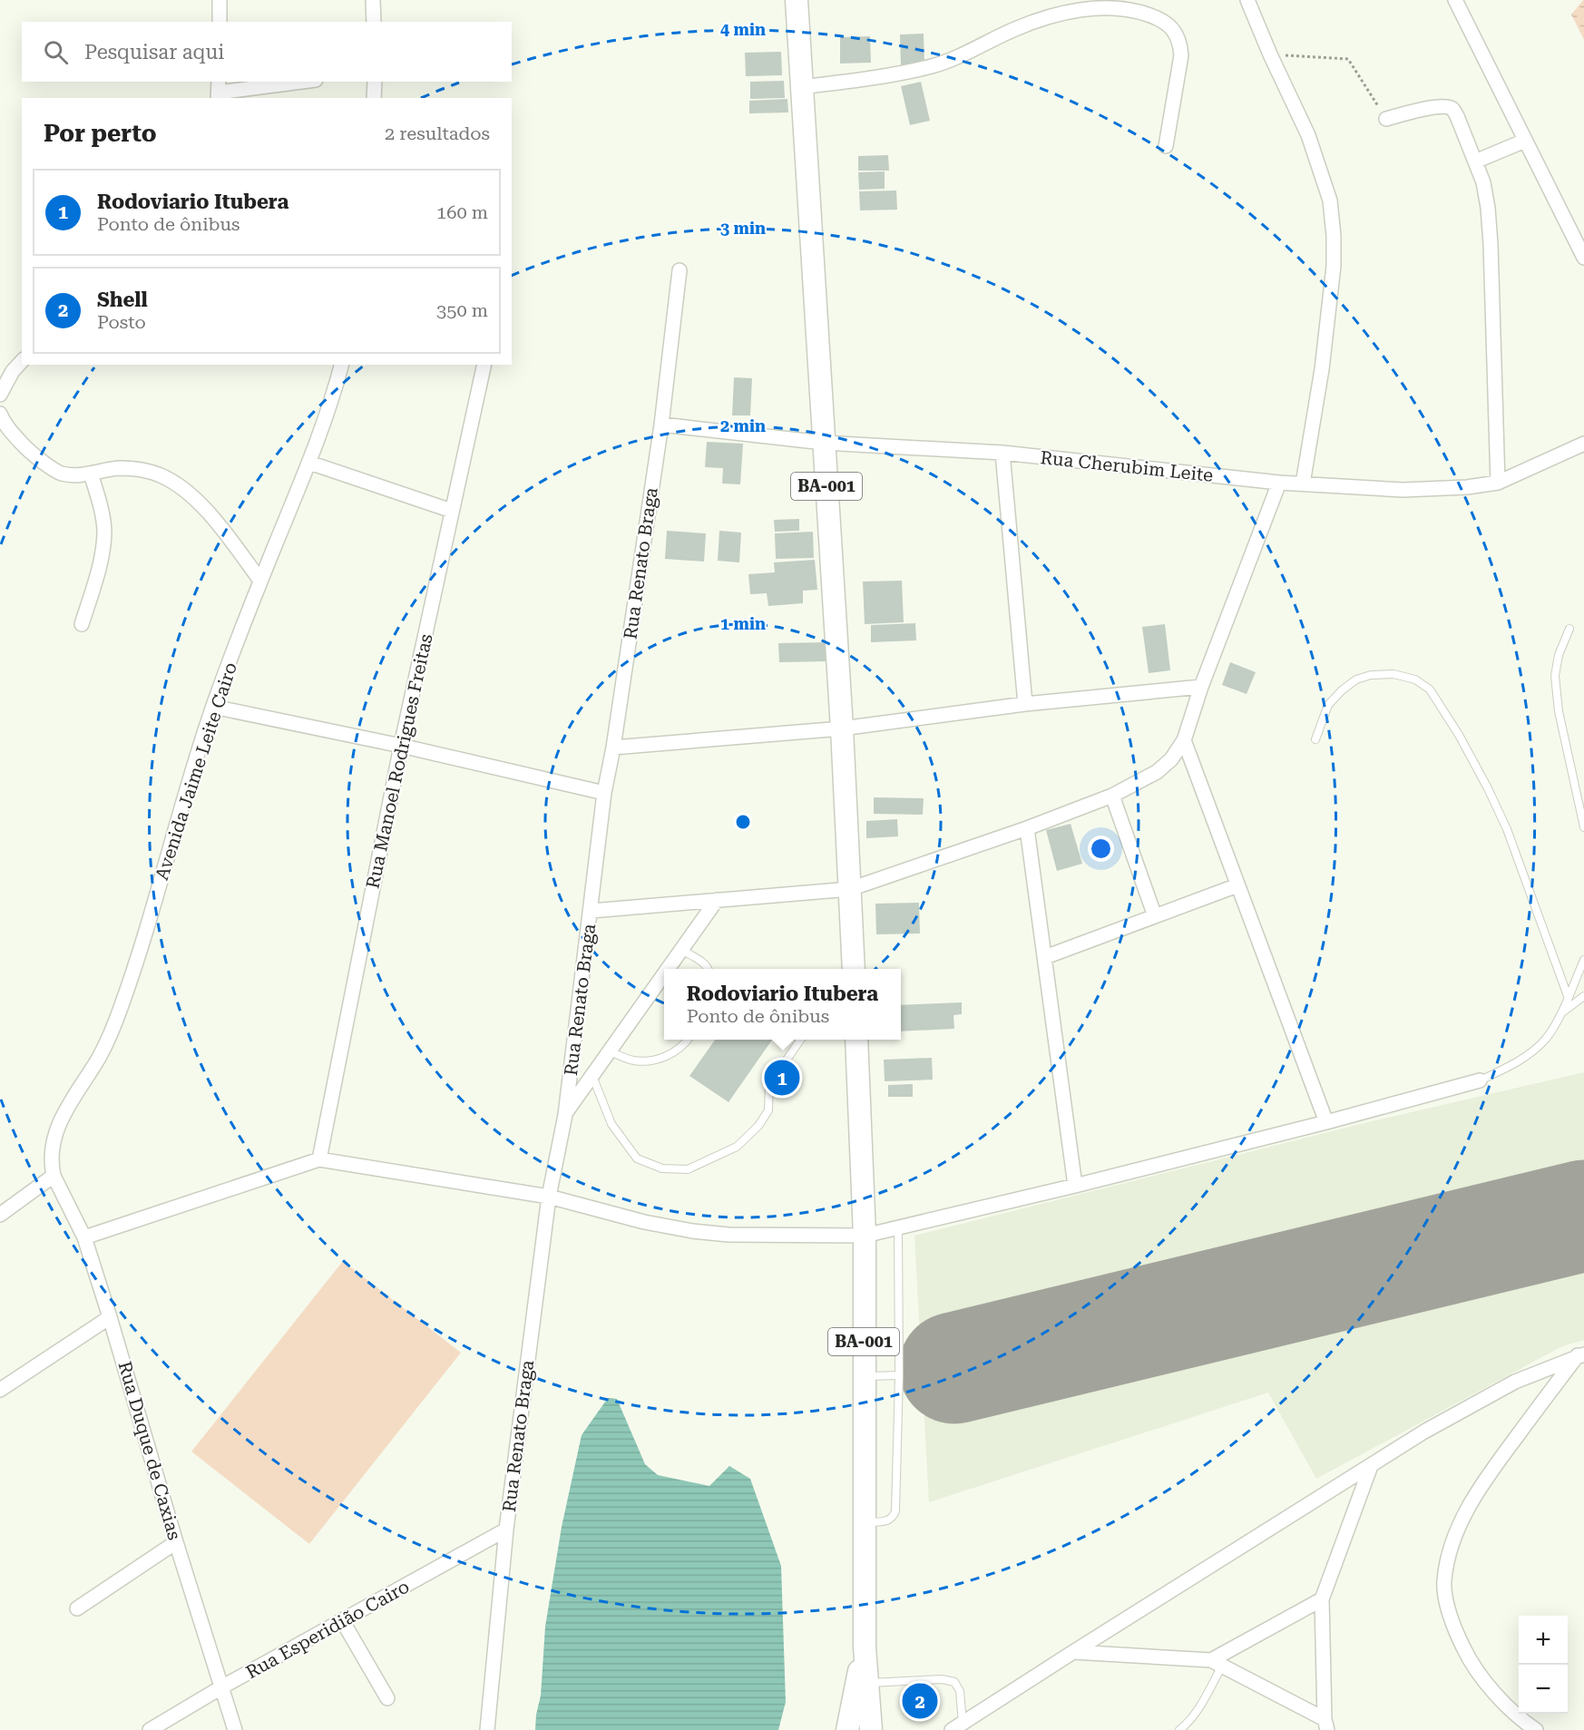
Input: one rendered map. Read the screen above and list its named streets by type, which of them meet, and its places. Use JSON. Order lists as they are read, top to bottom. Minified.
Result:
{"streets":{"main road":["BA-001"],"street":["Rua Cherubim Leite","Rua Renato Braga","Rua Manoel Rodrigues Freitas","Avenida Jaime Leite Cairo","Rua Duque de Caxias","Rua Esperidião Cairo"]},"crossings":[["Rua Cherubim Leite","BA-001"],["Rua Cherubim Leite","Rua Renato Braga"],["Rua Renato Braga","Rua Esperidião Cairo"],["Avenida Jaime Leite Cairo","Rua Duque de Caxias"],["Rua Duque de Caxias","Rua Esperidião Cairo"]],"page":{"search":"Pesquisar aqui","heading":["Por perto","2 resultados"],"list":[{"mark":"1","name":"Rodoviario Itubera","note":"Ponto de ônibus","value":"160 m"},{"mark":"2","name":"Shell","note":"Posto","value":"350 m"}],"popup":["Rodoviario Itubera","Ponto de ônibus"],"pins":["1","2"],"map_buttons":["+","−"]},"rings":["4 min","3 min","2 min","1 min"]}
